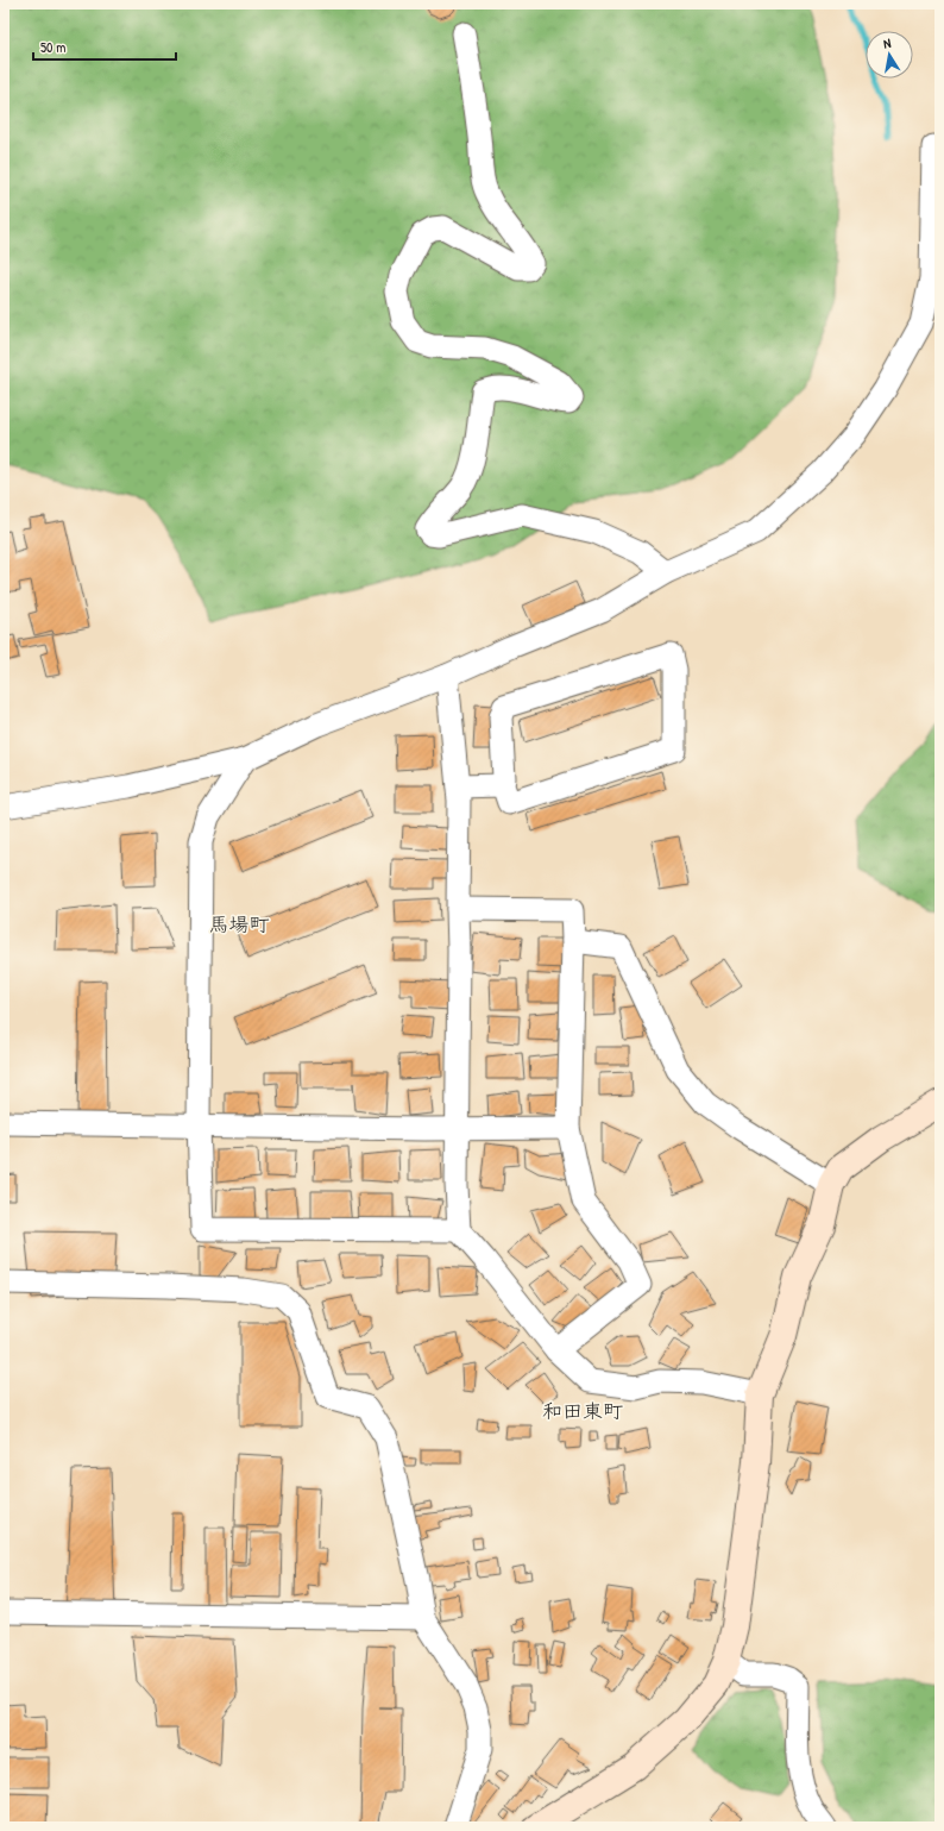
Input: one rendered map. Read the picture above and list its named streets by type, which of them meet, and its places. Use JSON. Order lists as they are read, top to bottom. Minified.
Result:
{"districts":["馬場町","和田東町"],"scale_bar":"50 m","north":"top"}
